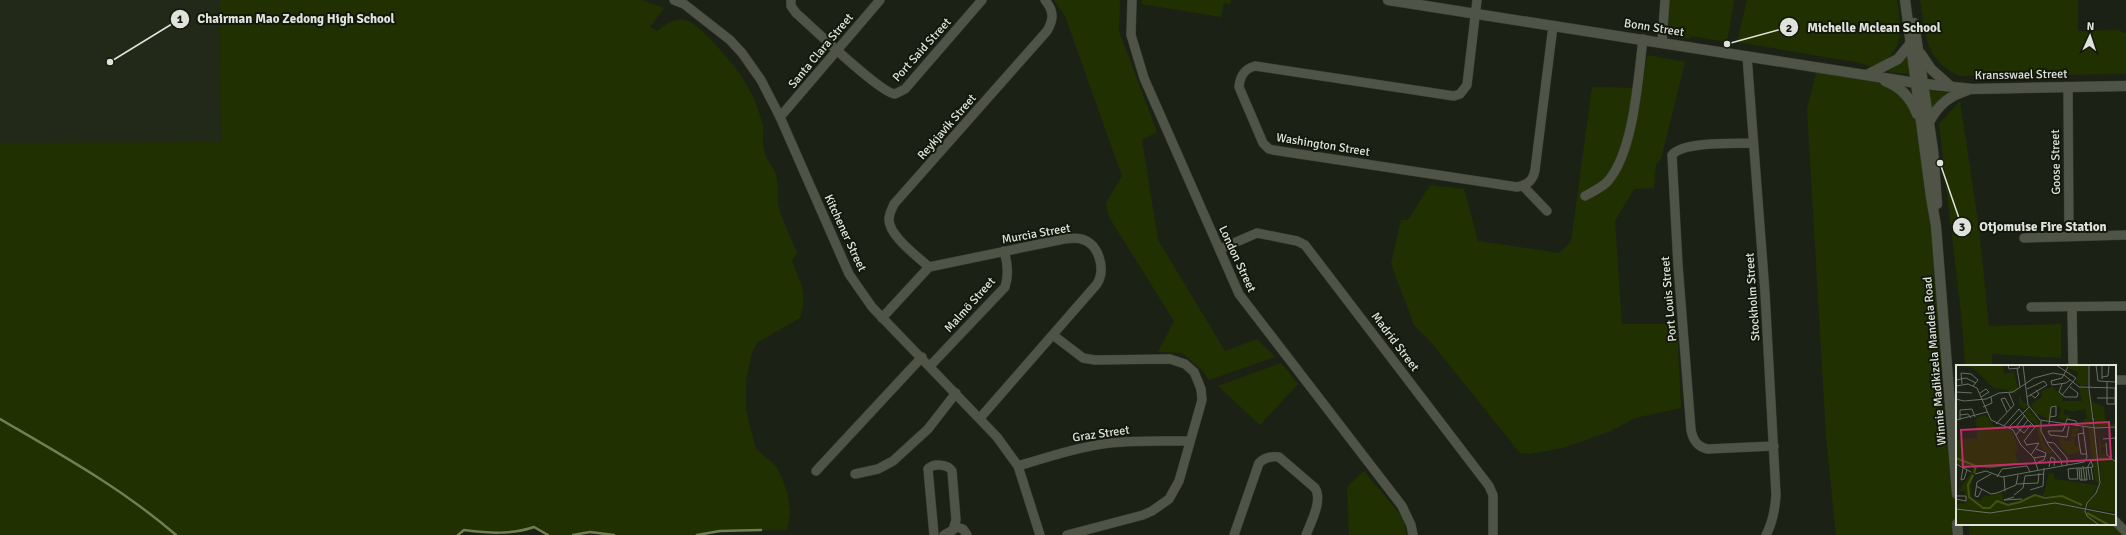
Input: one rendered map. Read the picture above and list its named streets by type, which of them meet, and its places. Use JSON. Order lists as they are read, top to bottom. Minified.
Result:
{"streets":{"main road":["Bonn Street","Kransswael Street","Winnie Madikizela Mandela Road"],"street":["Port Said Street","Santa Clara Street","Reykjavik Street","Washington Street","Goose Street","Kitchener Street","Murcia Street","London Street","Stockholm Street","Port Louis Street","Malmö Street","Madrid Street","Graz Street"]},"crossings":[["Bonn Street","Kransswael Street"],["Bonn Street","Washington Street"],["Bonn Street","Stockholm Street"],["Bonn Street","Winnie Madikizela Mandela Road"],["Port Said Street","Santa Clara Street"],["Santa Clara Street","Kitchener Street"],["Kransswael Street","Goose Street"],["Kransswael Street","Winnie Madikizela Mandela Road"],["Reykjavik Street","Murcia Street"],["Kitchener Street","Murcia Street"],["Kitchener Street","Malmö Street"],["Kitchener Street","Graz Street"],["Murcia Street","Malmö Street"],["London Street","Madrid Street"],["Stockholm Street","Port Louis Street"]],"places":["Michelle Mclean School","Chairman Mao Zedong High School","Otjomuise Fire Station"],"north":"top"}
